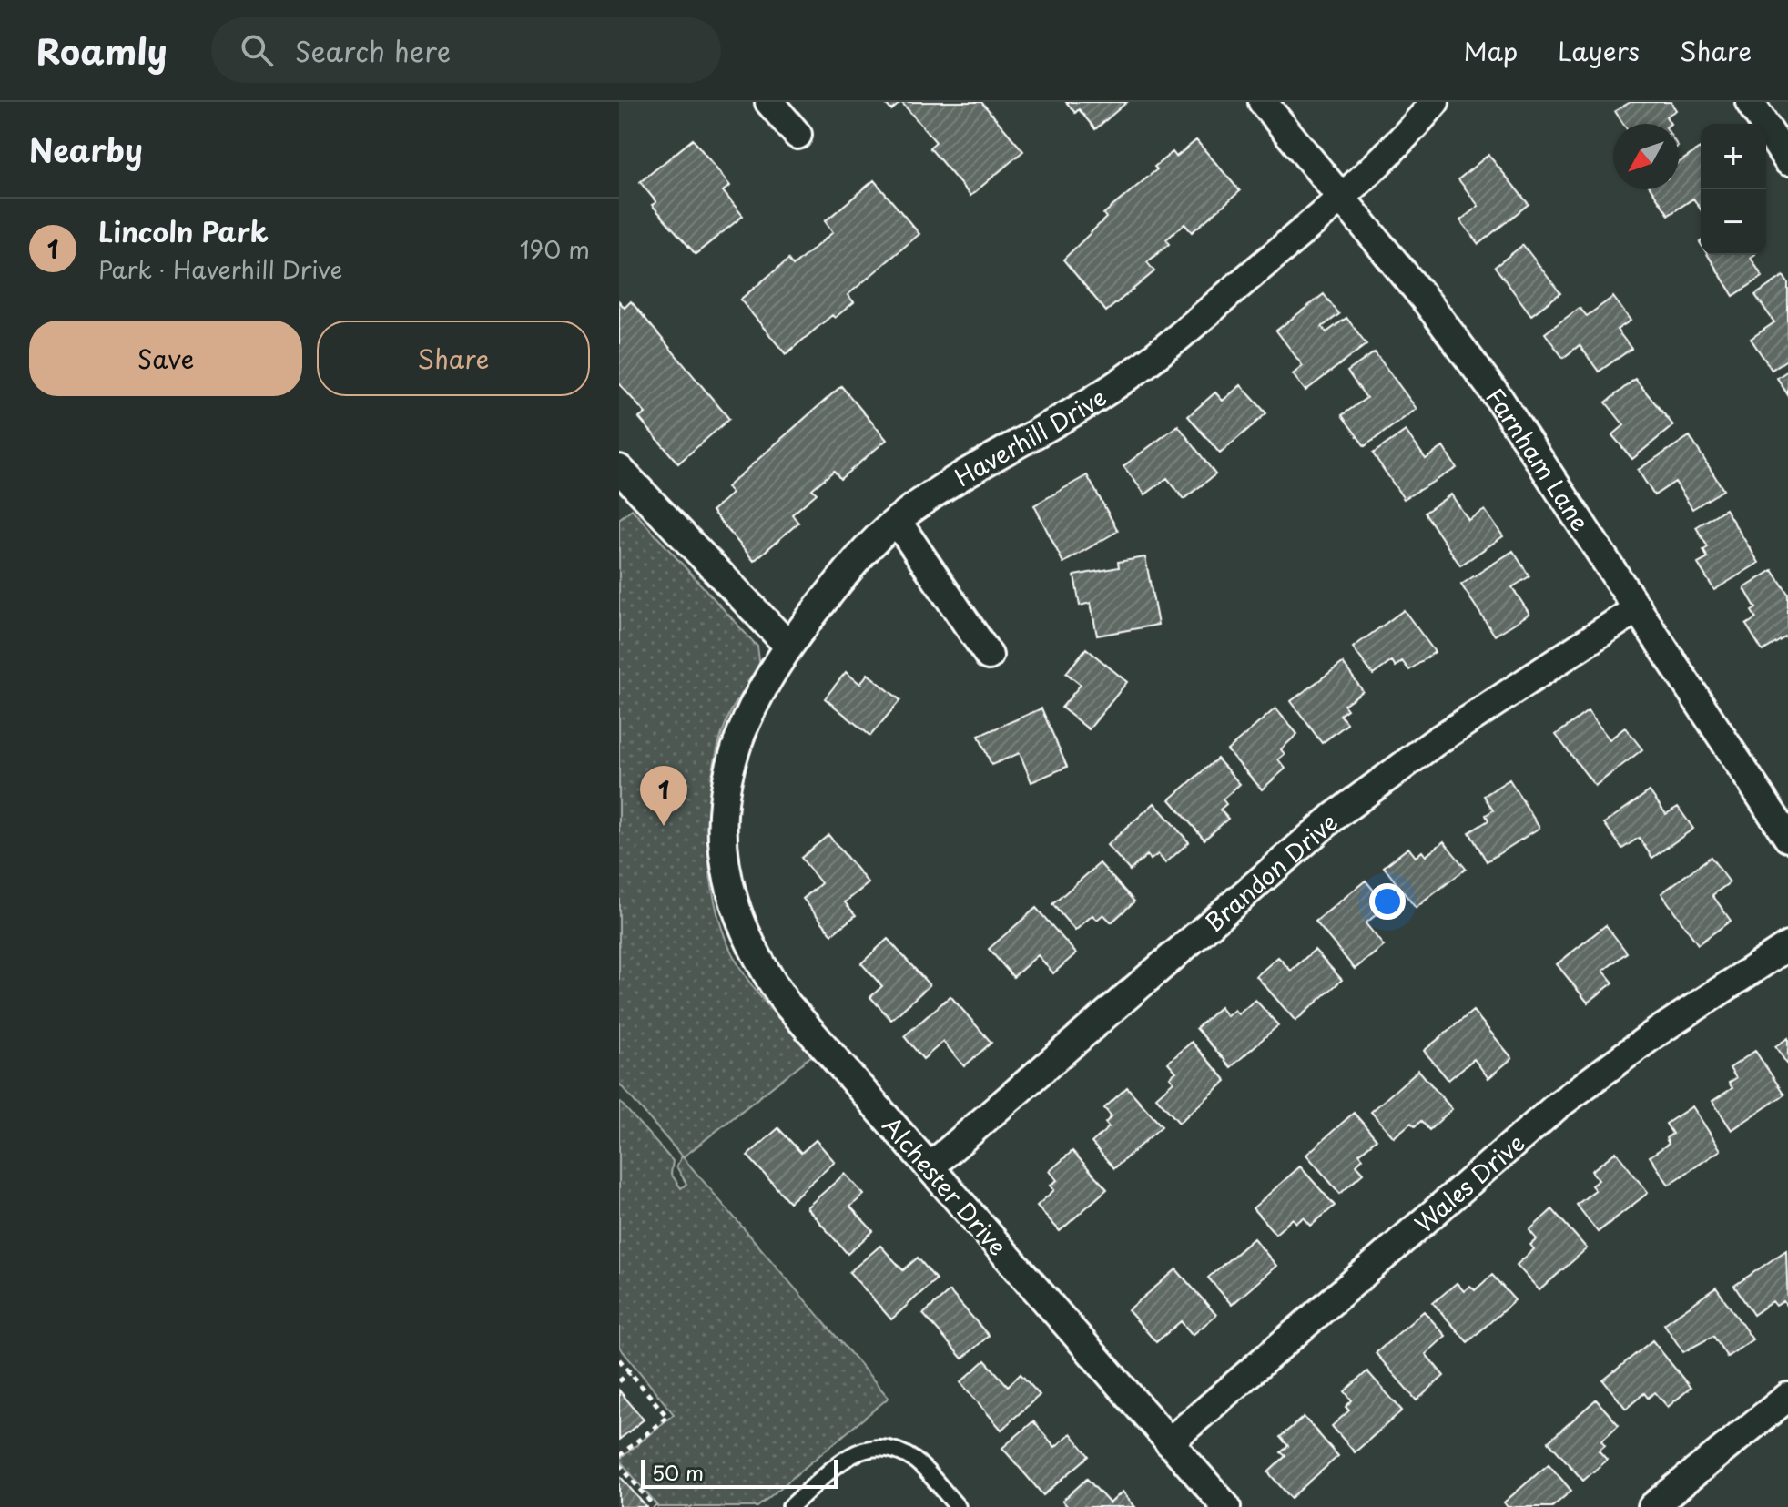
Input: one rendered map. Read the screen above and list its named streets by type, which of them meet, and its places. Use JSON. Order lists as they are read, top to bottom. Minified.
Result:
{"streets":{"street":["Haverhill Drive","Farnham Lane","Brandon Drive","Wales Drive","Alchester Drive"]},"crossings":[["Haverhill Drive","Farnham Lane"],["Haverhill Drive","Alchester Drive"],["Farnham Lane","Brandon Drive"],["Brandon Drive","Alchester Drive"],["Wales Drive","Alchester Drive"]],"scale_bar":"50 m","north":"bottom left","page":{"header":"Roamly","search":"Search here","nav":["Map","Layers","Share"],"heading":"Nearby","map_buttons":["+","−"],"list":[{"mark":"1","name":"Lincoln Park","note":"Park · Haverhill Drive","value":"190 m"}],"buttons":["Save","Share"],"pins":"1","scale":"50 m"}}
